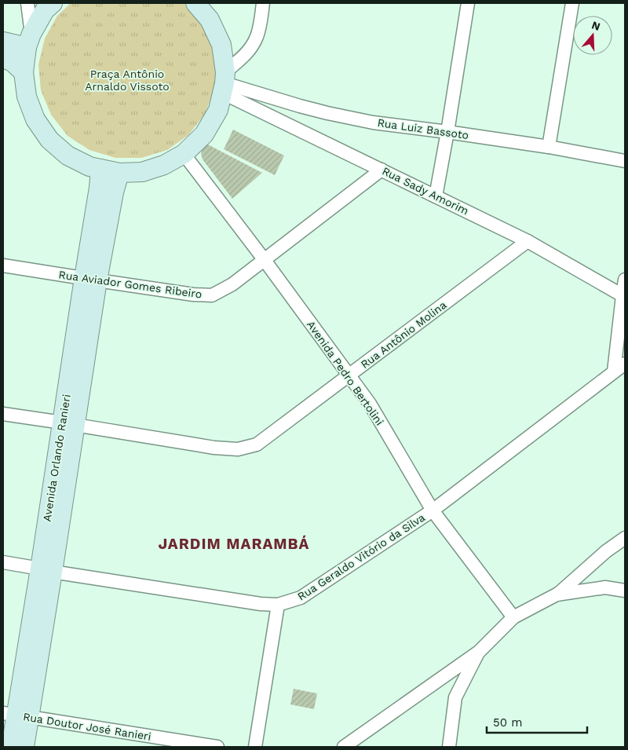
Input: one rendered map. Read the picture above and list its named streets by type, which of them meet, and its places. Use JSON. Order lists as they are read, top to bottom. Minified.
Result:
{"streets":{"main road":["Avenida Orlando Ranieri"],"street":["Rua Luiz Bassoto","Rua Sady Amorim","Rua Aviador Gomes Ribeiro","Rua Antônio Molina","Avenida Pedro Bertolini","Rua Geraldo Vitório da Silva","Rua Doutor José Ranieri"]},"crossings":[["Rua Luiz Bassoto","Rua Sady Amorim"],["Rua Sady Amorim","Rua Aviador Gomes Ribeiro"],["Rua Sady Amorim","Rua Antônio Molina"],["Rua Aviador Gomes Ribeiro","Avenida Pedro Bertolini"],["Rua Aviador Gomes Ribeiro","Avenida Orlando Ranieri"],["Rua Antônio Molina","Avenida Pedro Bertolini"],["Rua Antônio Molina","Avenida Orlando Ranieri"],["Avenida Pedro Bertolini","Rua Geraldo Vitório da Silva"],["Avenida Orlando Ranieri","Rua Geraldo Vitório da Silva"],["Avenida Orlando Ranieri","Rua Doutor José Ranieri"]],"districts":["JARDIM MARAMBÁ"],"parks":["Praça Antônio Arnaldo Vissoto"],"scale_bar":"50 m","north":"top"}
